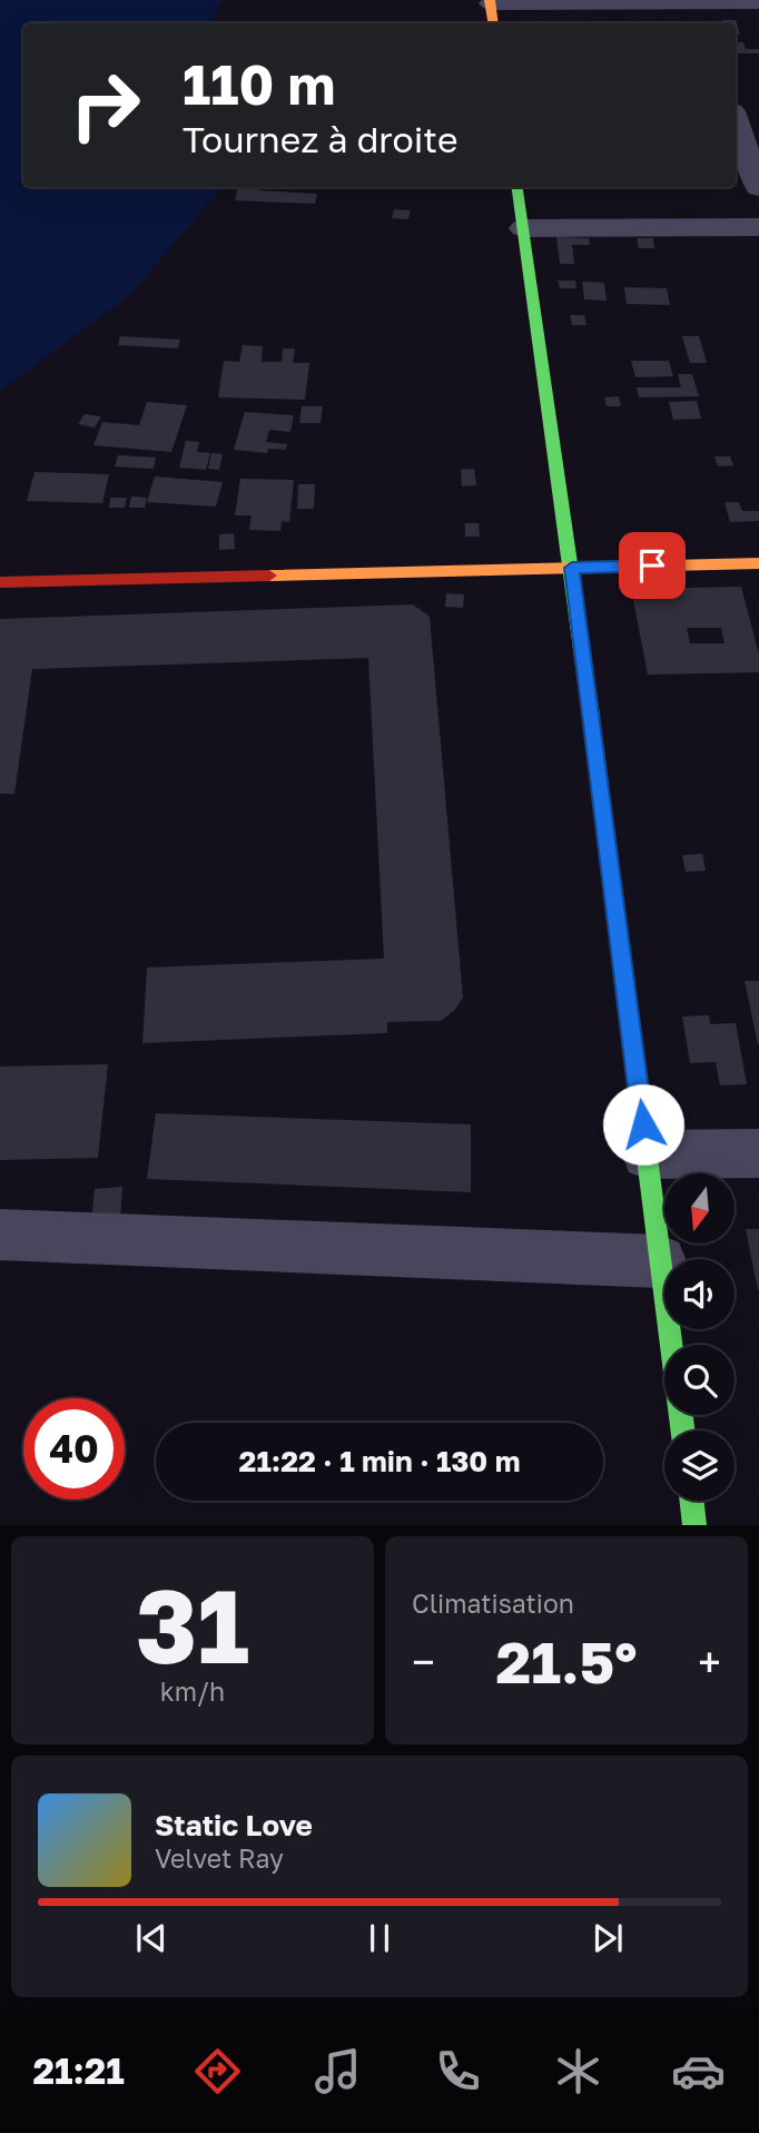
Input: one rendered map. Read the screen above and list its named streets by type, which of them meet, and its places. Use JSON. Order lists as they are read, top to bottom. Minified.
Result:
{"north":"bottom","page":{"turn":["110 m","Tournez à droite"],"limit":"40","trip":"21:22 · 1 min · 130 m","tile":[["31","km/h"],"Climatisation"],"heat":["−","21.5°","+"],"song":["Static Love","Velvet Ray"],"tabs":"21:21"}}
